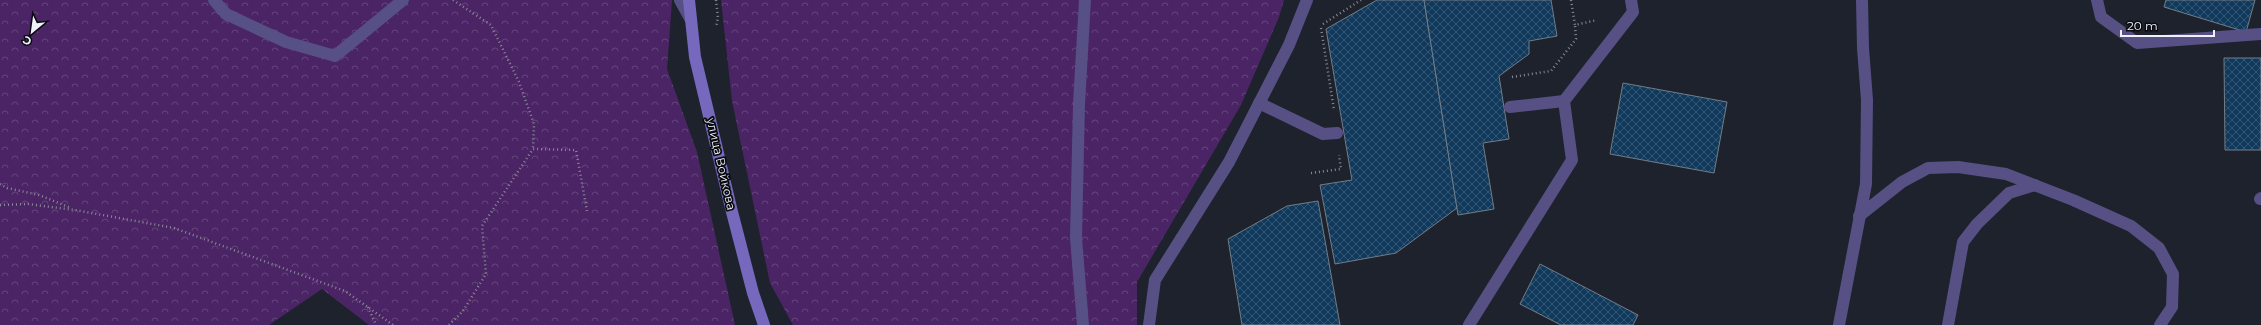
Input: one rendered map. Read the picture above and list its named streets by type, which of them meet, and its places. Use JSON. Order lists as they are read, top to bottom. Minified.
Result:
{"streets":{"street":["улица Войкова"]},"scale_bar":"20 m","north":"bottom left"}
